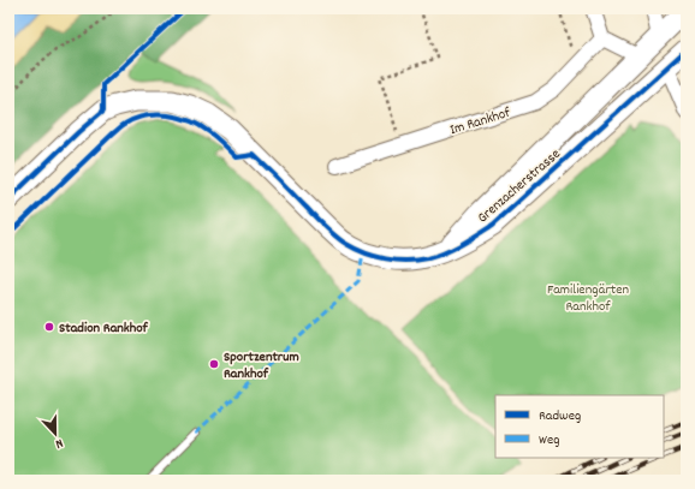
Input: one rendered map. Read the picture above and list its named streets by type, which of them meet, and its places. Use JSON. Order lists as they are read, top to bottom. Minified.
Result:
{"streets":{"main road":["Grenzacherstrasse"],"street":["Im Rankhof"]},"parks":["Familiengärten Rankhof"],"places":["Stadion Rankhof","Sportzentrum Rankhof"],"legend":["Radweg","Weg"],"north":"bottom"}
